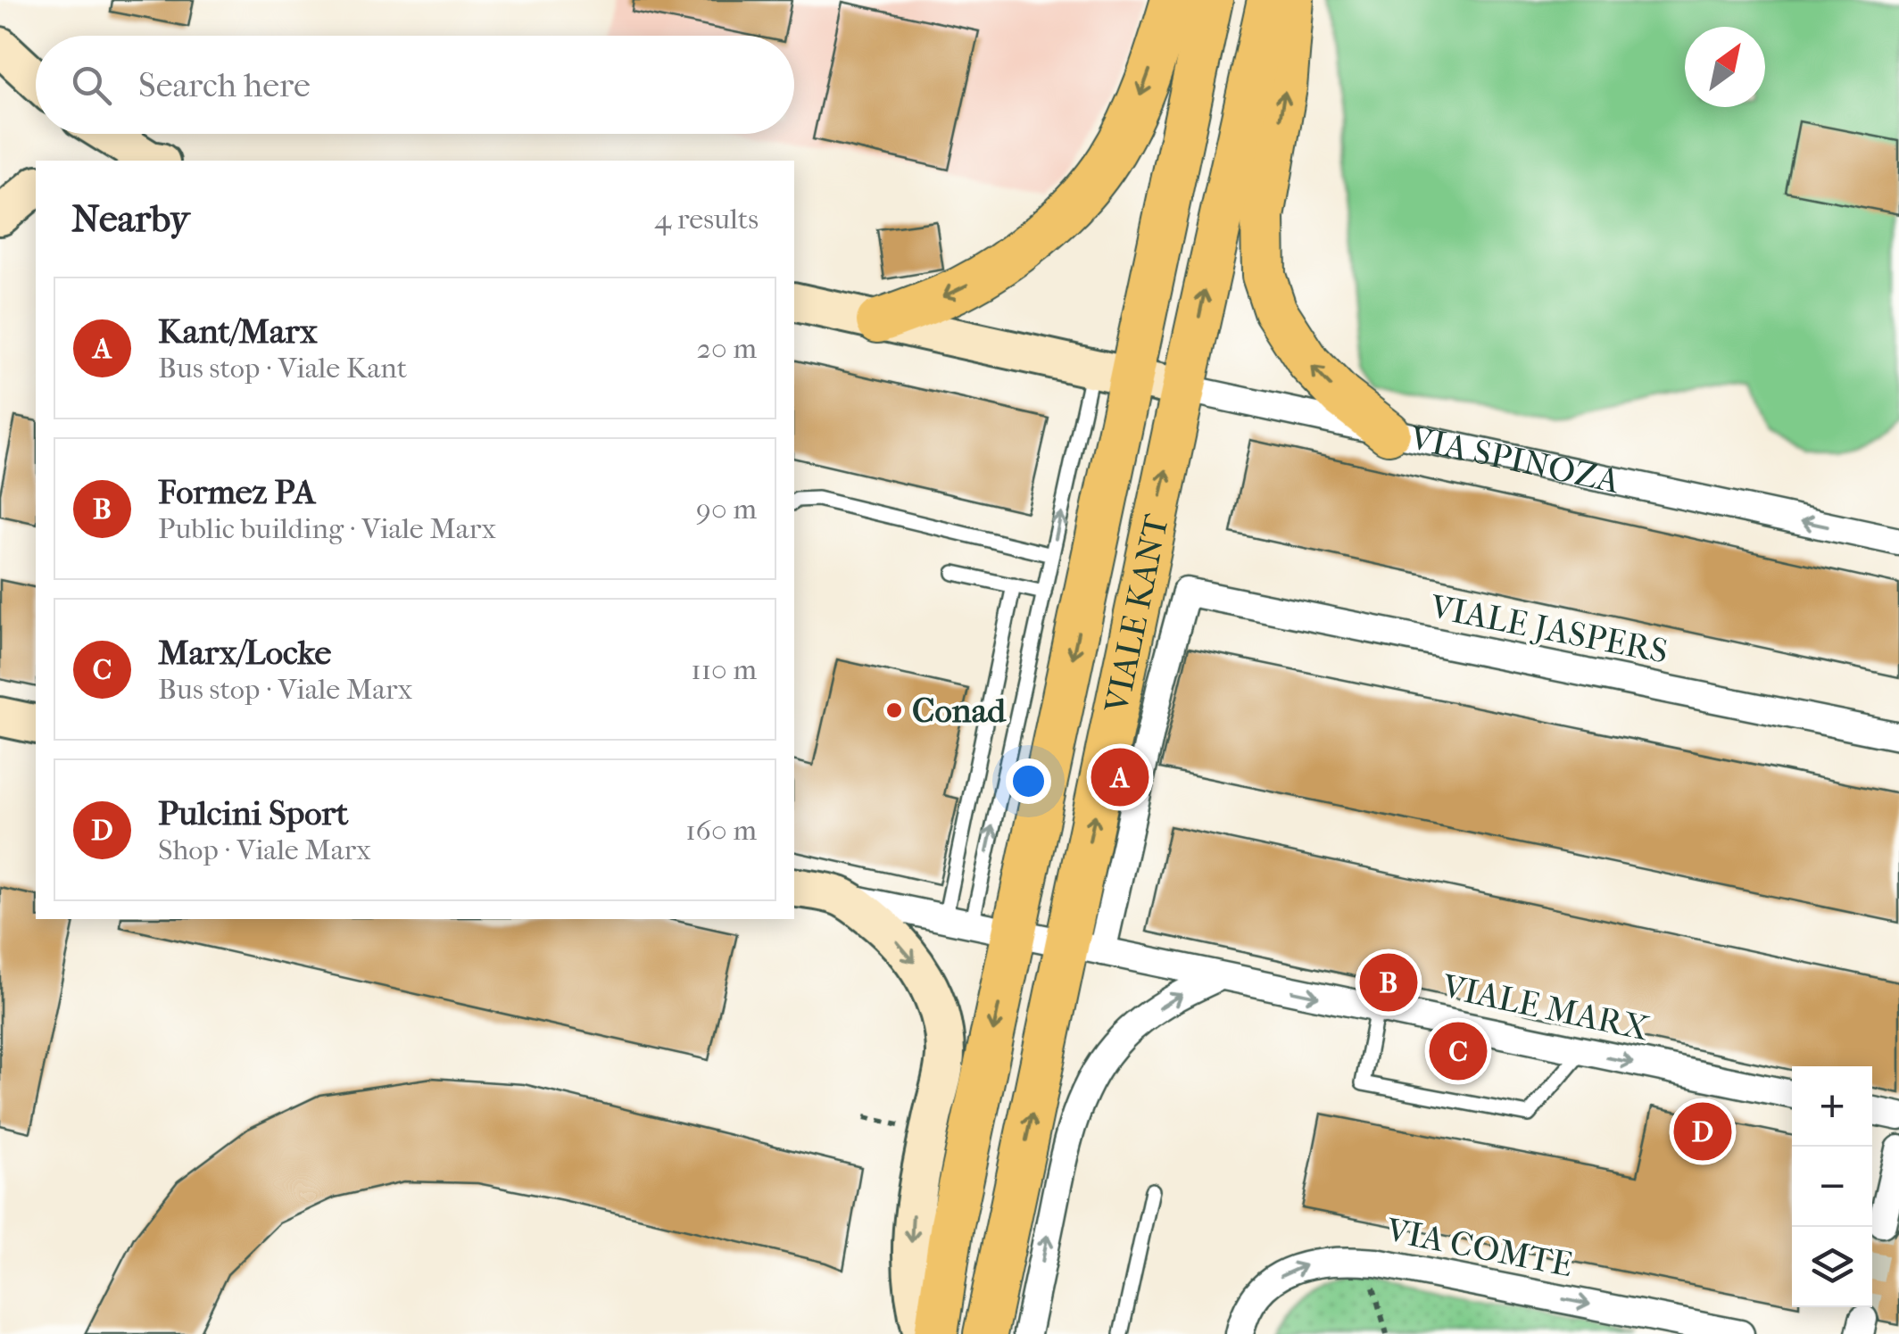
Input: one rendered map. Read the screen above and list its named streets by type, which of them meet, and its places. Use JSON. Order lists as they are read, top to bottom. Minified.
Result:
{"streets":{"main road":["VIALE KANT"],"street":["VIA SPINOZA","VIALE JASPERS","VIALE MARX","VIA COMTE"]},"crossings":[["VIA SPINOZA","VIALE KANT"],["VIALE KANT","VIALE JASPERS"],["VIALE KANT","VIALE MARX"],["VIALE JASPERS","VIALE MARX"]],"one_way":["VIA SPINOZA","VIALE MARX","VIA COMTE"],"places":["Conad"],"north":"top right","page":{"search":"Search here","heading":["Nearby","4 results"],"list":[{"mark":"A","name":"Kant/Marx","note":"Bus stop · Viale Kant","value":"20 m"},{"mark":"B","name":"Formez PA","note":"Public building · Viale Marx","value":"90 m"},{"mark":"C","name":"Marx/Locke","note":"Bus stop · Viale Marx","value":"110 m"},{"mark":"D","name":"Pulcini Sport","note":"Shop · Viale Marx","value":"160 m"}],"pins":["A","B","C","D"],"map_buttons":["+","−"]}}
